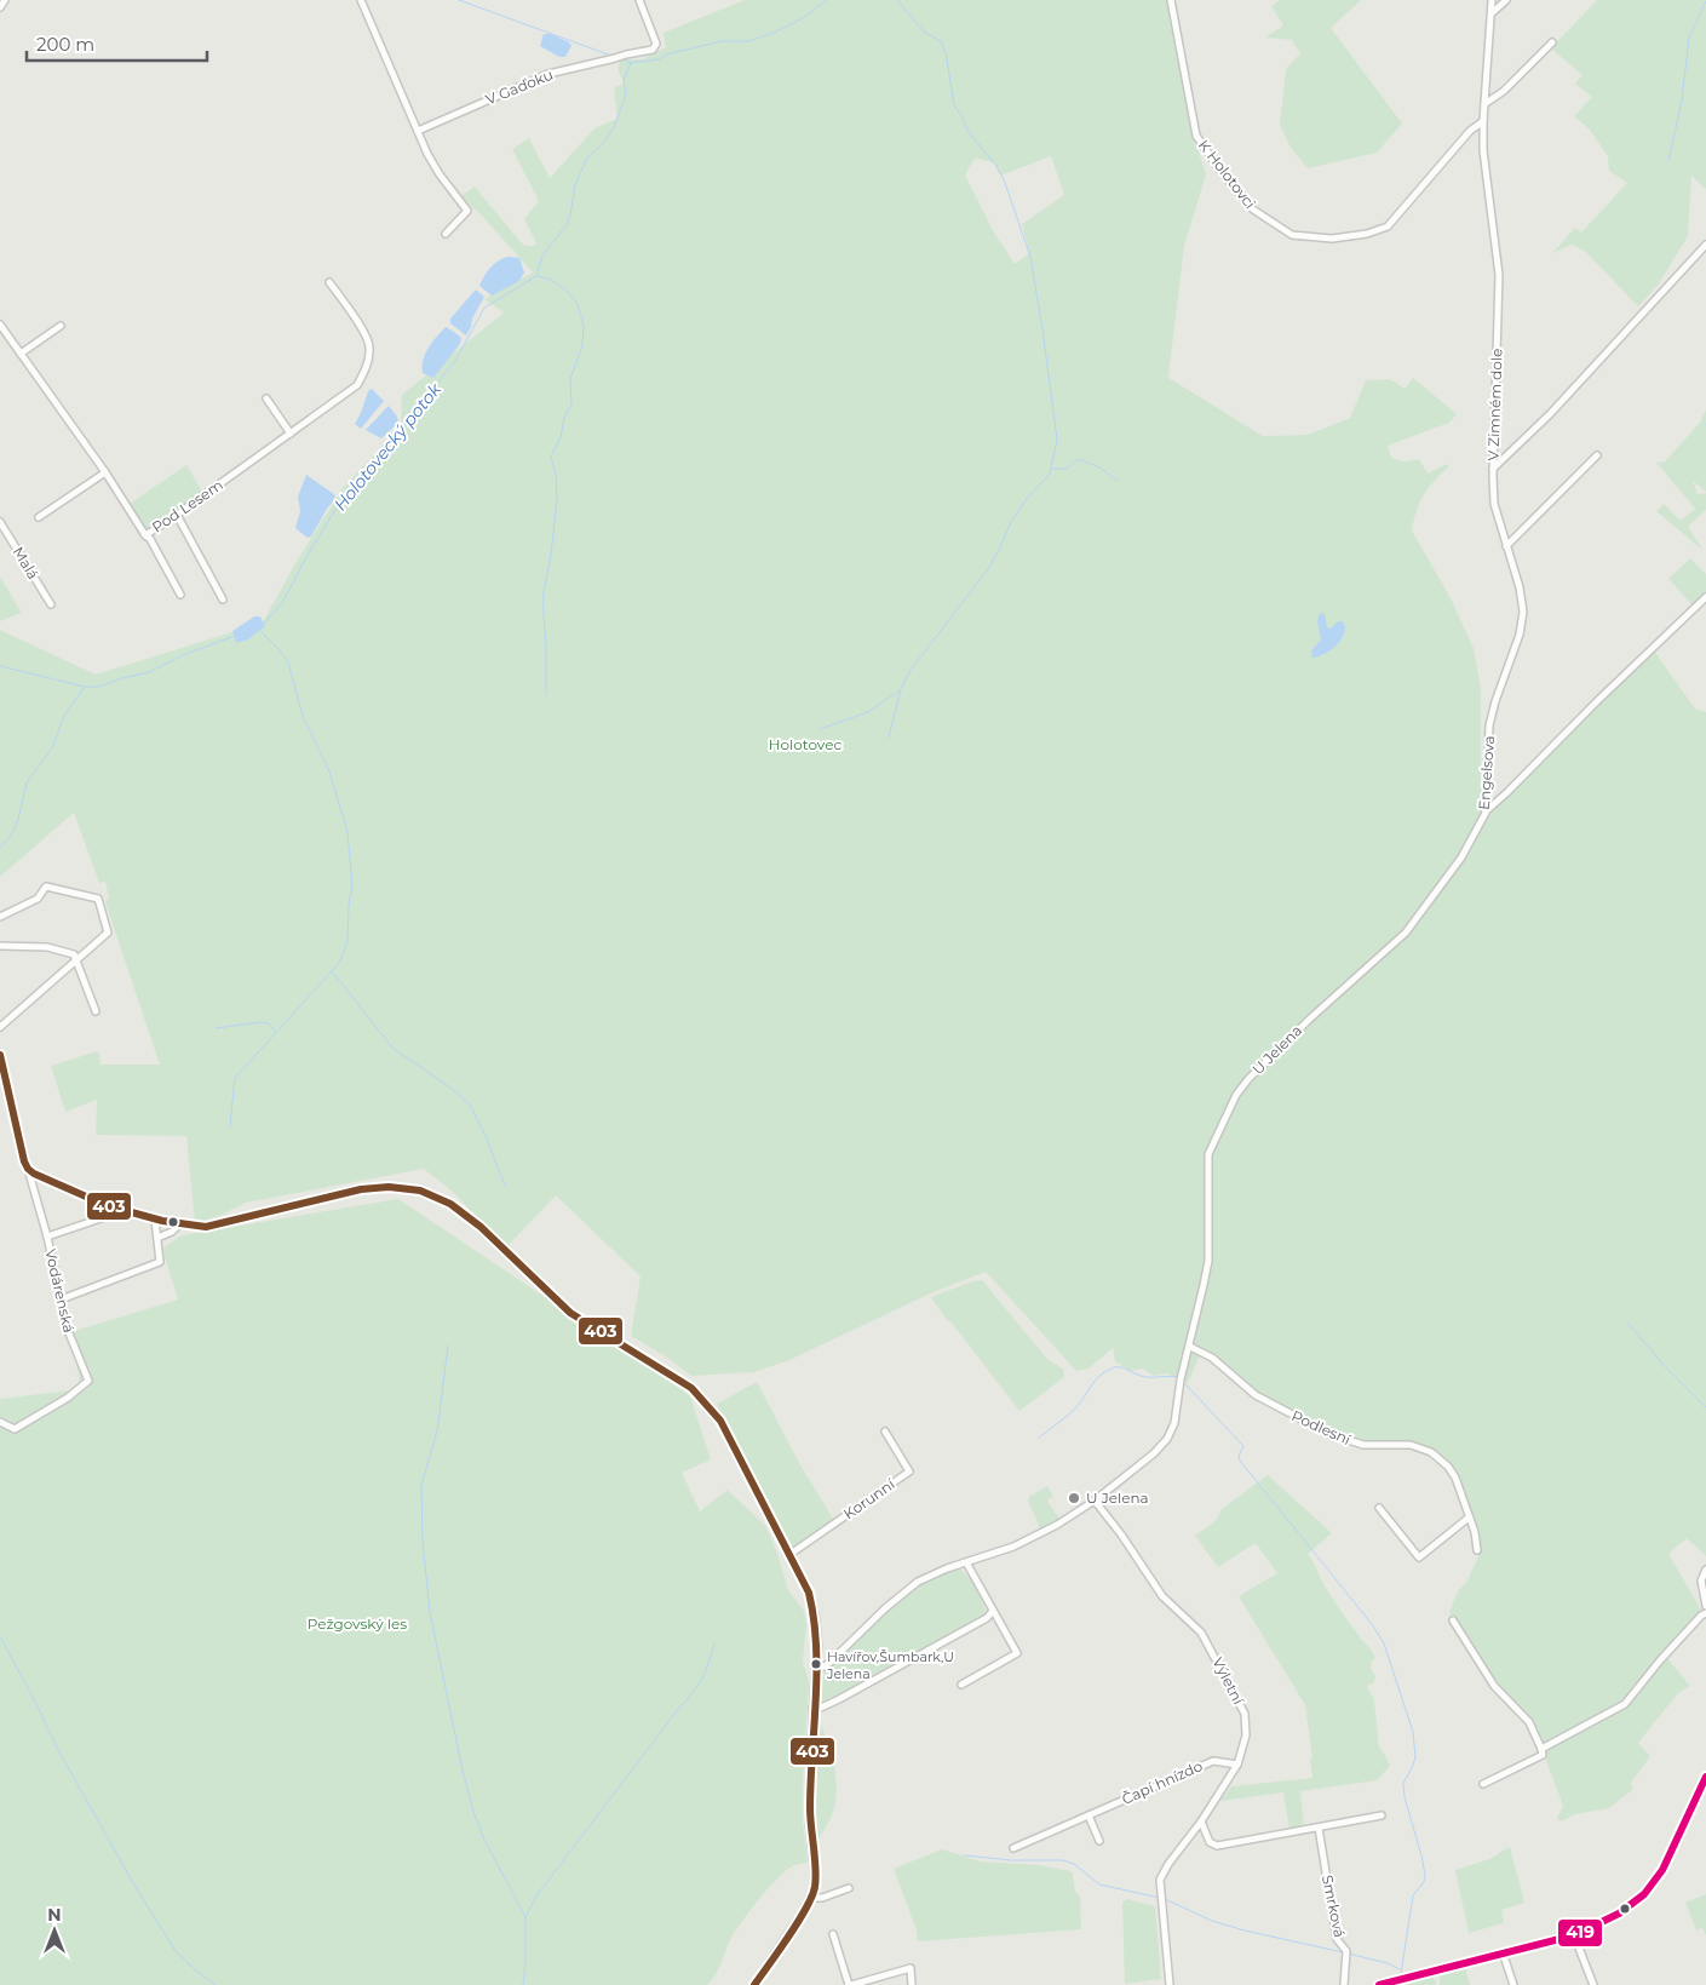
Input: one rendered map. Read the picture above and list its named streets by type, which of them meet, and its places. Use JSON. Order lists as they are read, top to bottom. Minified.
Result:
{"streets":{"street":["V Gaďoku","K Holotovci","V Zimném dole","Pod Lesem","Malá","Engelsova","U Jelena","Vodárenská","Podlesní","Korunní","Výletní","Čapí hnízdo","Smrková"]},"crossings":[["K Holotovci","V Zimném dole"],["V Zimném dole","Engelsova"],["Engelsova","U Jelena"],["U Jelena","Podlesní"],["U Jelena","Výletní"],["Výletní","Čapí hnízdo"]],"water":["Holotovecký potok"],"parks":["Holotovec","Pežgovský les"],"places":["U Jelena","Havířov,Šumbark,U Jelena"],"lines":["transit line 403","transit line 419"],"scale_bar":"200 m","north":"top"}
